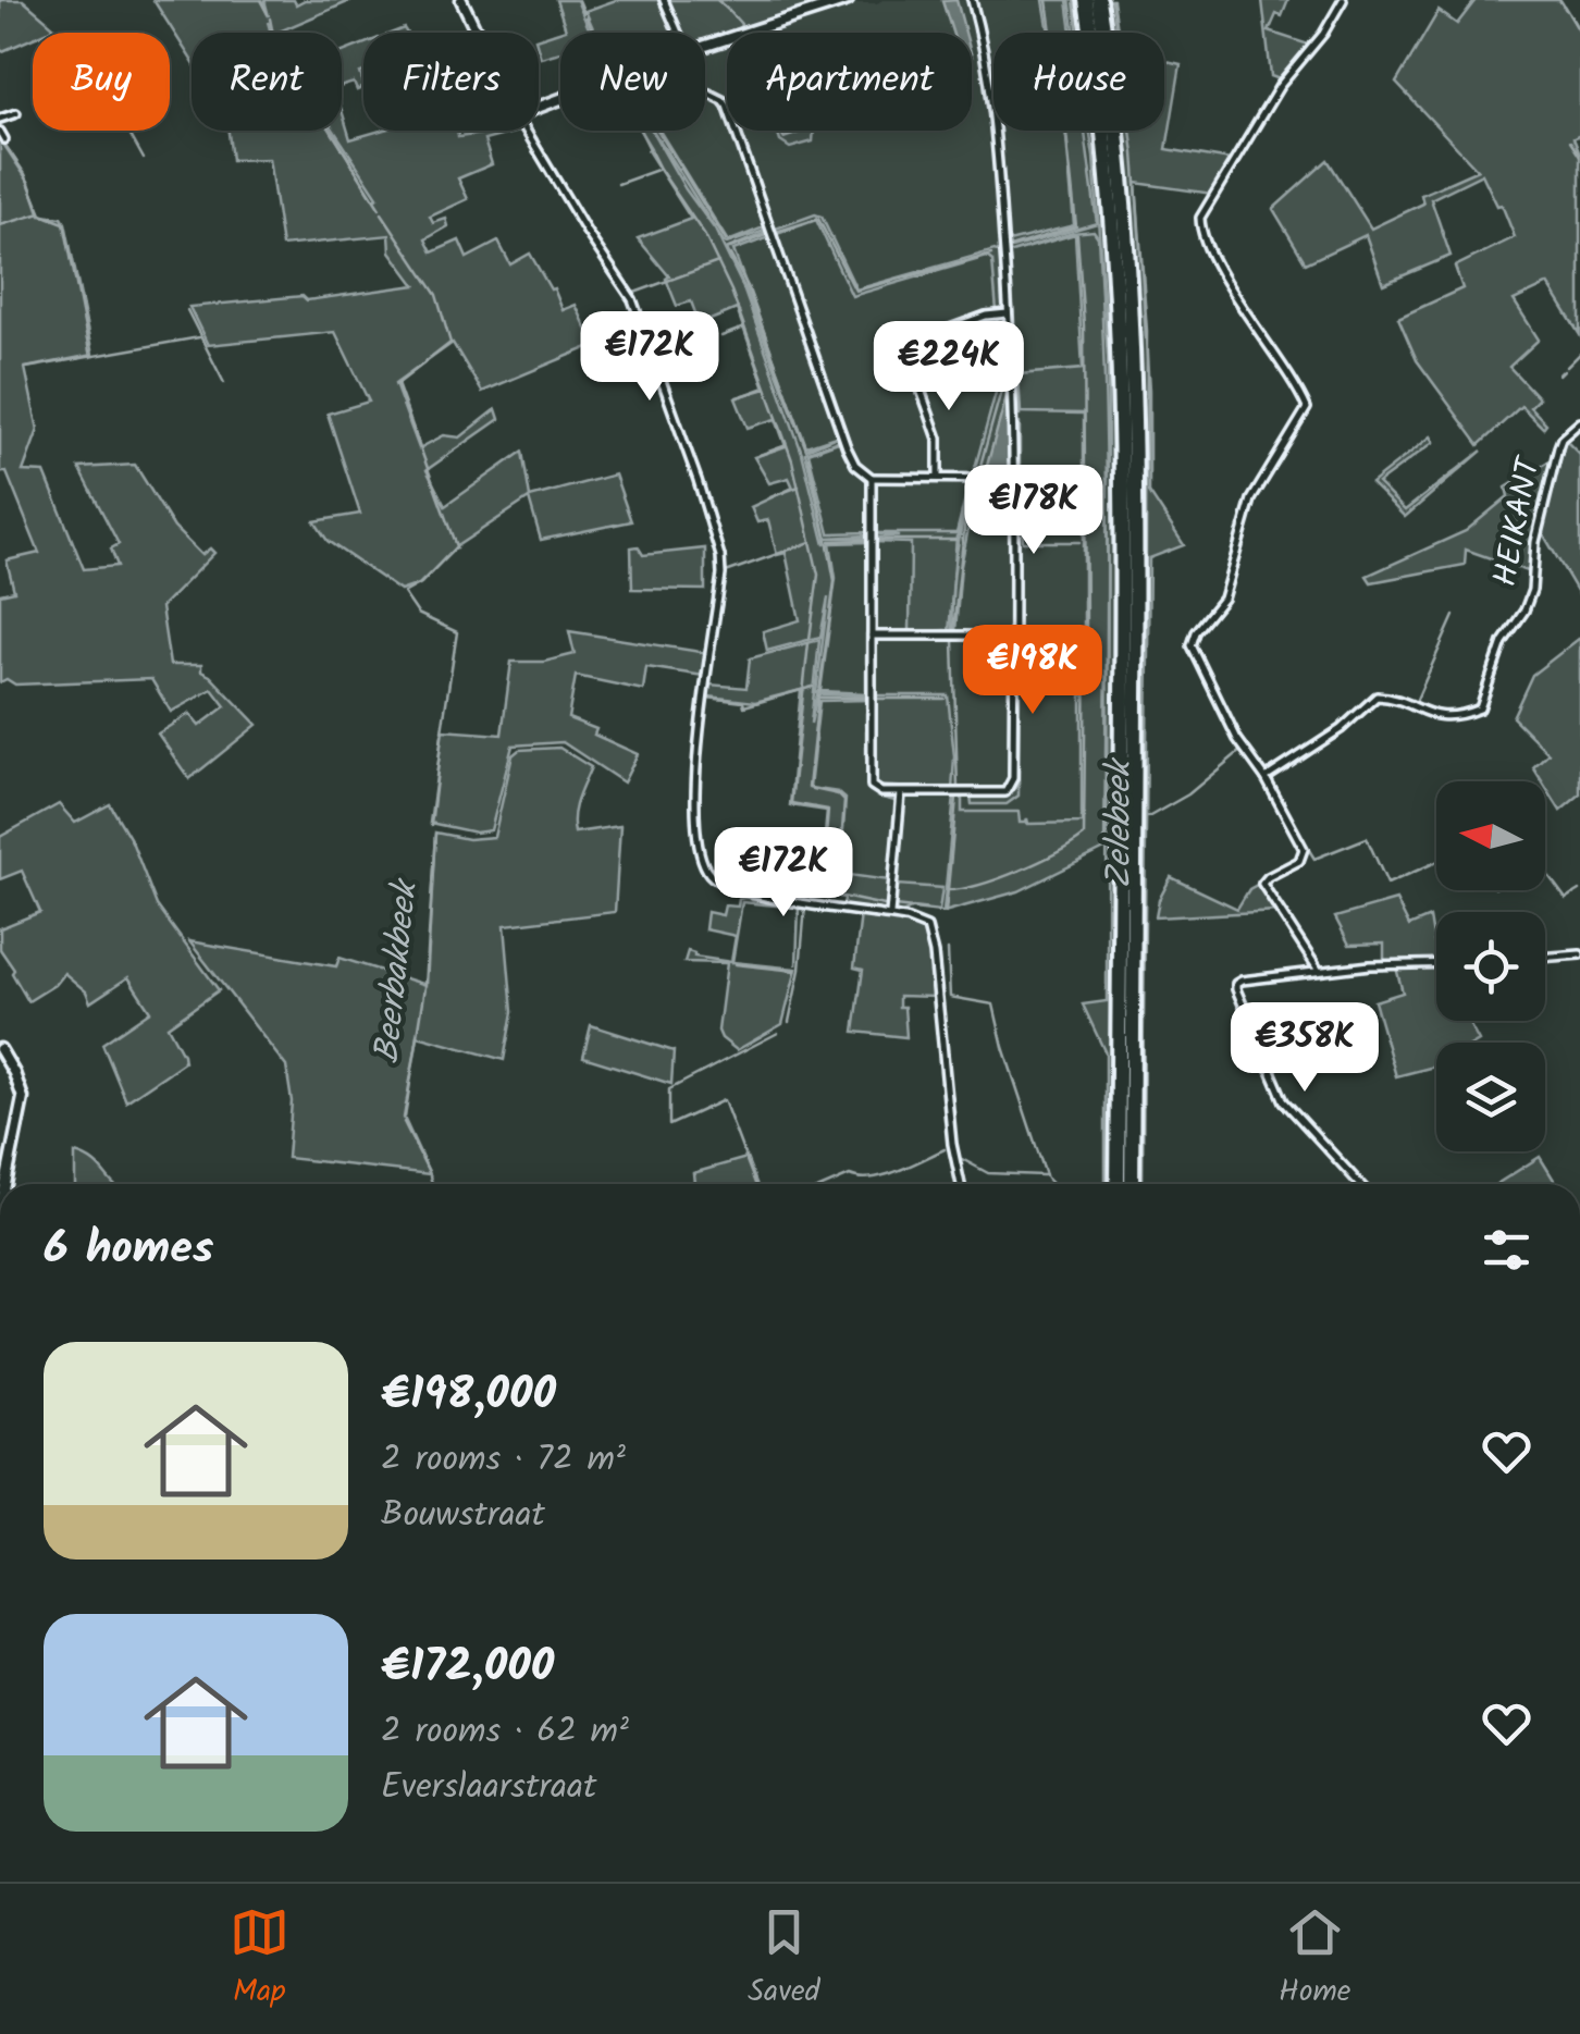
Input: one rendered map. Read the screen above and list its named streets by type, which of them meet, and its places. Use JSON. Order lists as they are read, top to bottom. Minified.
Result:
{"streets":{"street":["HEIKANT"]},"water":["Zelebeek","Beerbakbeek"],"north":"left","page":{"chip":["Buy","Rent","Filters","New","Apartment","House"],"price":["€172K","€224K","€178K","€198K","€172K","€358K"],"heading":"6 homes","list":[{"name":"€198,000","note":"2 rooms · 72 m² · Bouwstraat"},{"name":"€172,000","note":"2 rooms · 62 m² · Everslaarstraat"}],"tabs":["Map","Saved","Home"]}}
